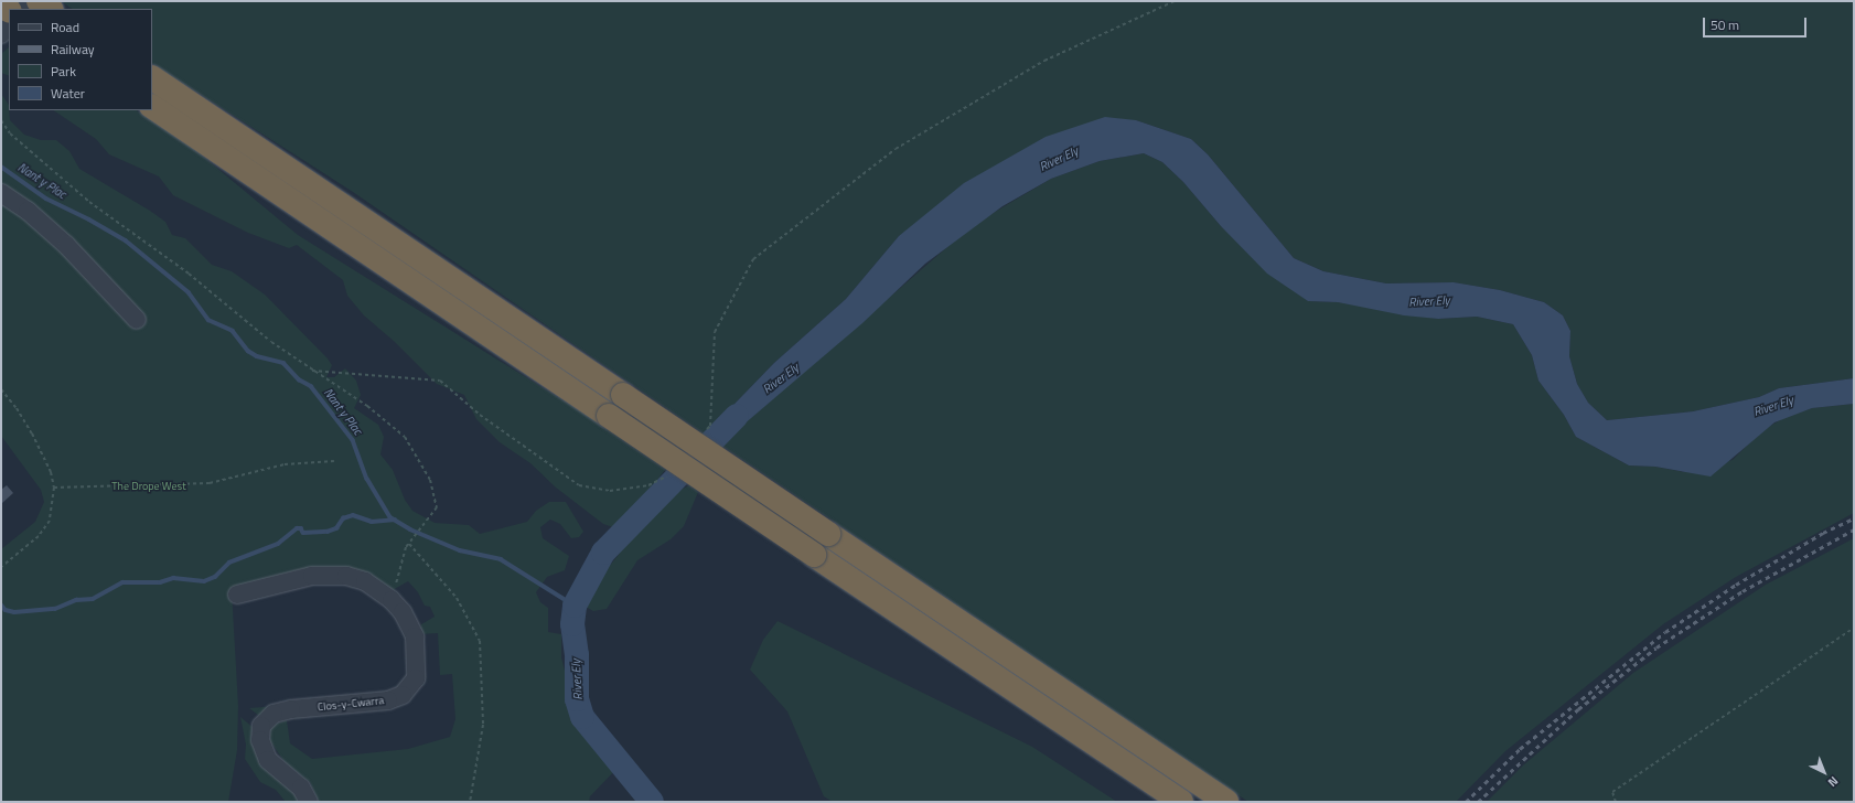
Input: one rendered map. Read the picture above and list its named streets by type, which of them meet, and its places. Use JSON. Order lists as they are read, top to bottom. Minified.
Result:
{"streets":{"street":["Clos-y-Cwarra"]},"water":["River Ely","Nant y Plac"],"parks":["The Drope West"],"legend":["Road","Railway","Park","Water"],"scale_bar":"50 m","north":"bottom right"}
